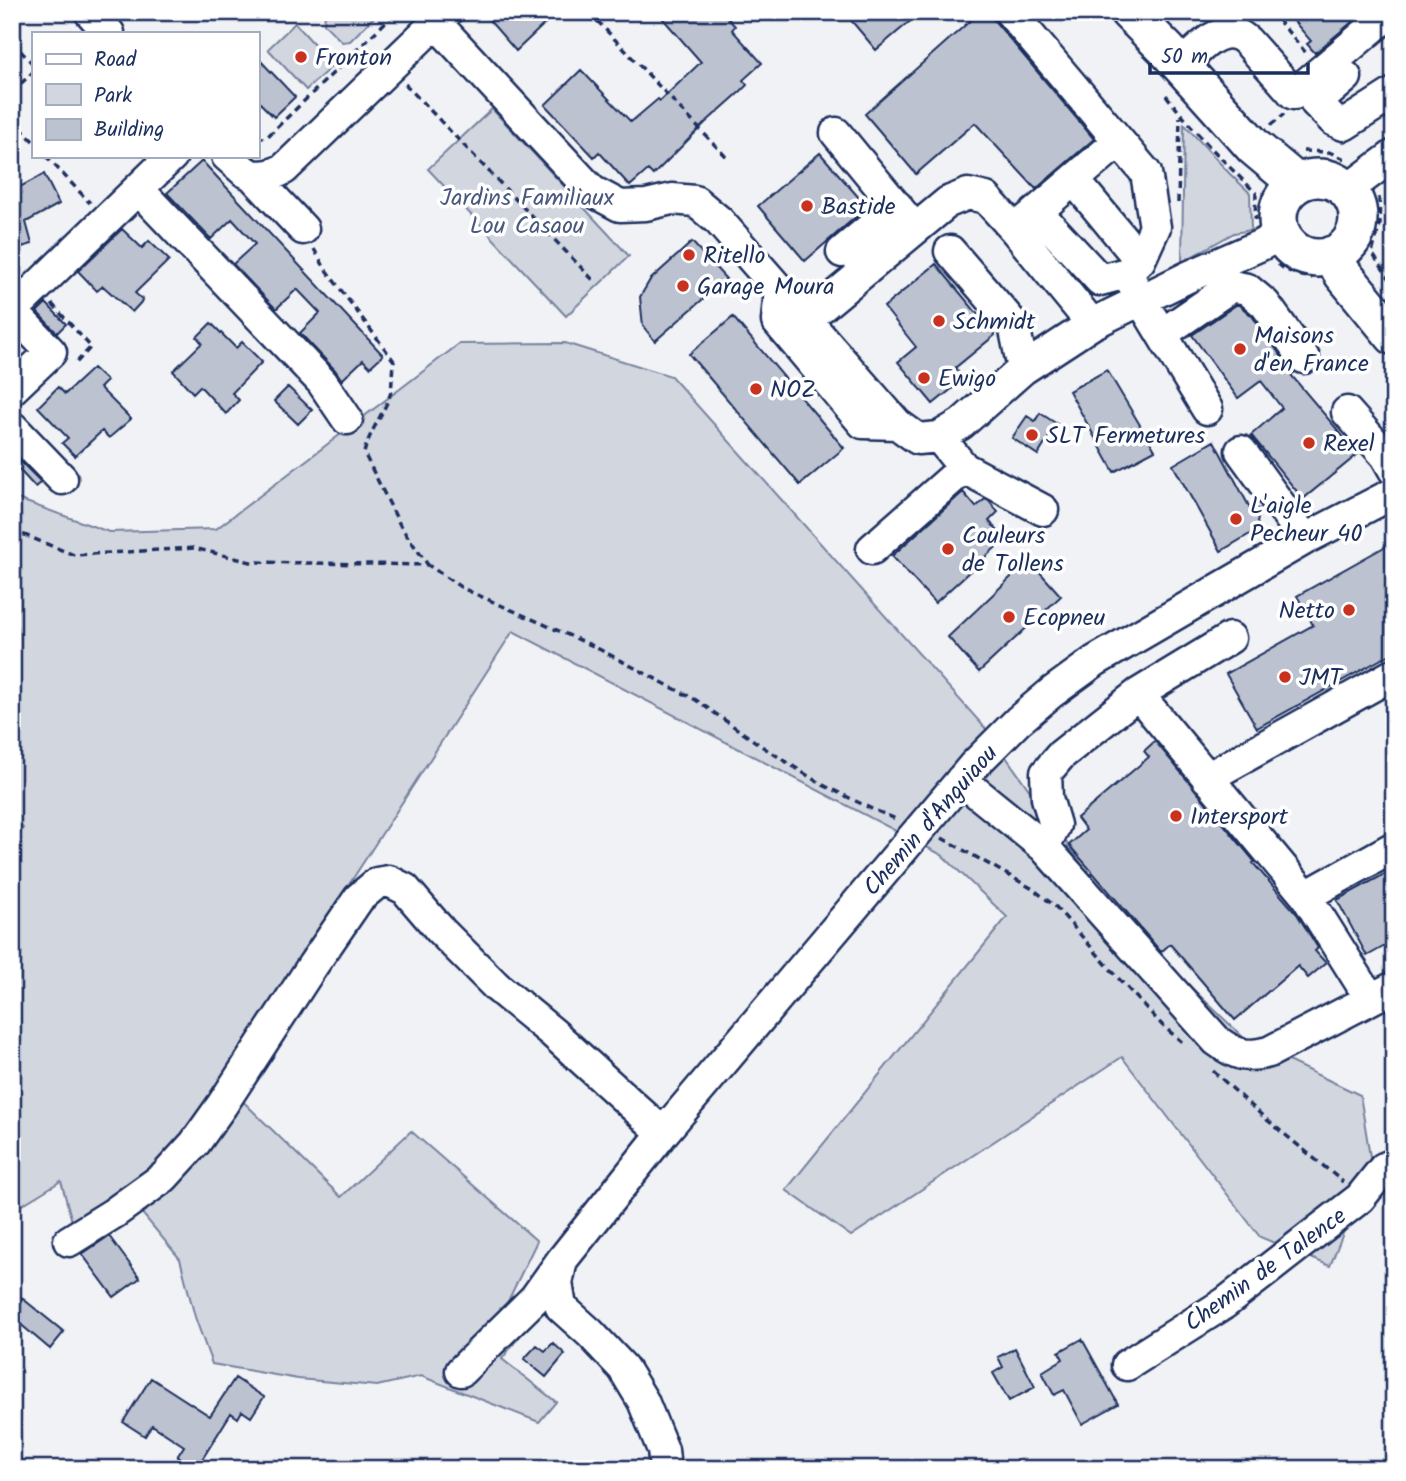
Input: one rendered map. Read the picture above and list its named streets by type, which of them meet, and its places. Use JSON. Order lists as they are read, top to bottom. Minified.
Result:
{"streets":{"street":["Chemin d'Anguiaou","Chemin de Talence"]},"parks":["Jardins Familiaux Lou Casaou"],"places":["Fronton","Bastide","Ritello","Garage Moura","Schmidt","Maisons d'en France","Ewigo","NOZ","SLT Fermetures","Rexel","L'aigle Pecheur 40","Couleurs de Tollens","Netto","Ecopneu","JMT","Intersport"],"legend":["Road","Park","Building"],"scale_bar":"50 m"}
